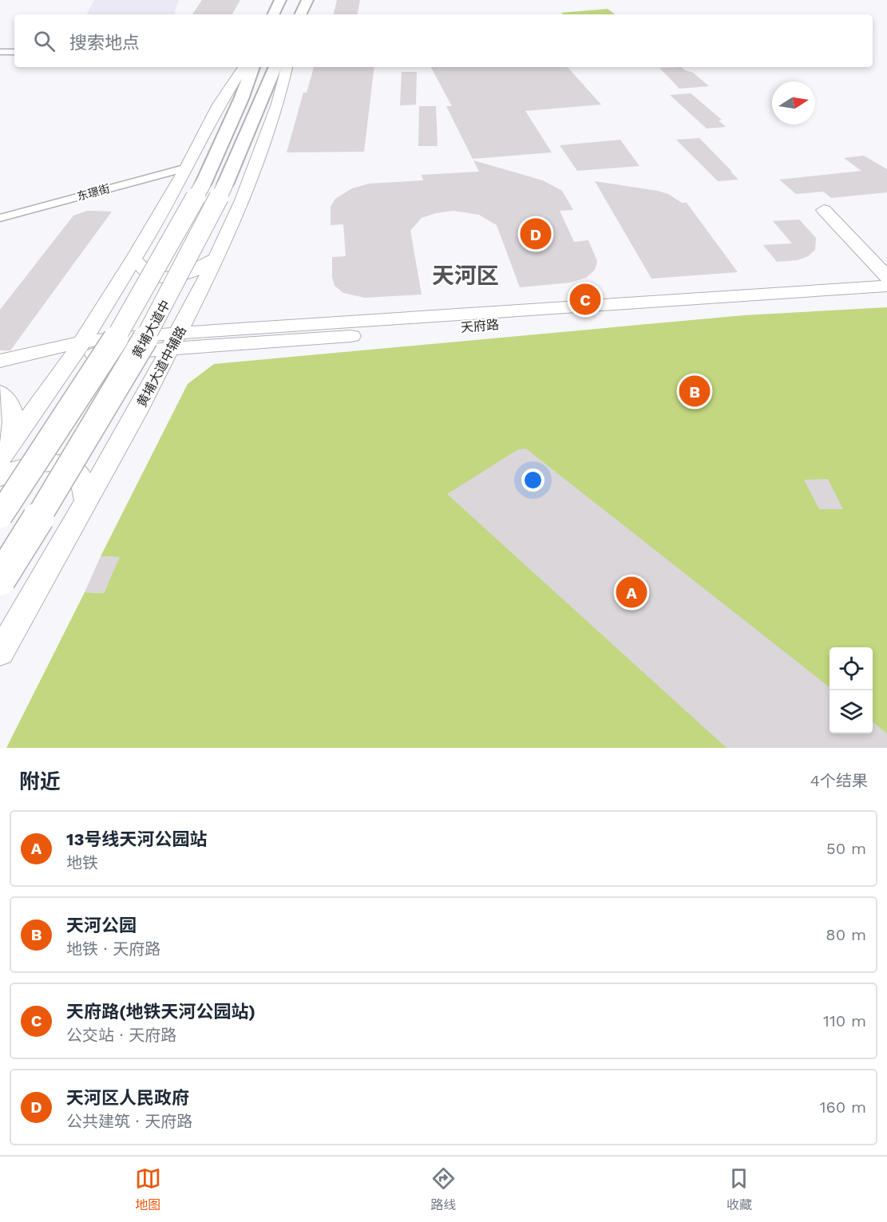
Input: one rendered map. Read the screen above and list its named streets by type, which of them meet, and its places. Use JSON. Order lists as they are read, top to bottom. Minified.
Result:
{"streets":{"main road":["天府路","黄埔大道中","黄埔大道中辅路"],"street":["东璟街"]},"crossings":[["天府路","黄埔大道中辅路"]],"districts":["天河区"],"north":"right","page":{"search":"搜索地点","pins":["D","C","B","A"],"heading":["附近","4个结果"],"list":[{"mark":"A","name":"13号线天河公园站","note":"地铁","value":"50 m"},{"mark":"B","name":"天河公园","note":"地铁 · 天府路","value":"80 m"},{"mark":"C","name":"天府路(地铁天河公园站)","note":"公交站 · 天府路","value":"110 m"},{"mark":"D","name":"天河区人民政府","note":"公共建筑 · 天府路","value":"160 m"}],"nav":["地图","路线","收藏"]}}
